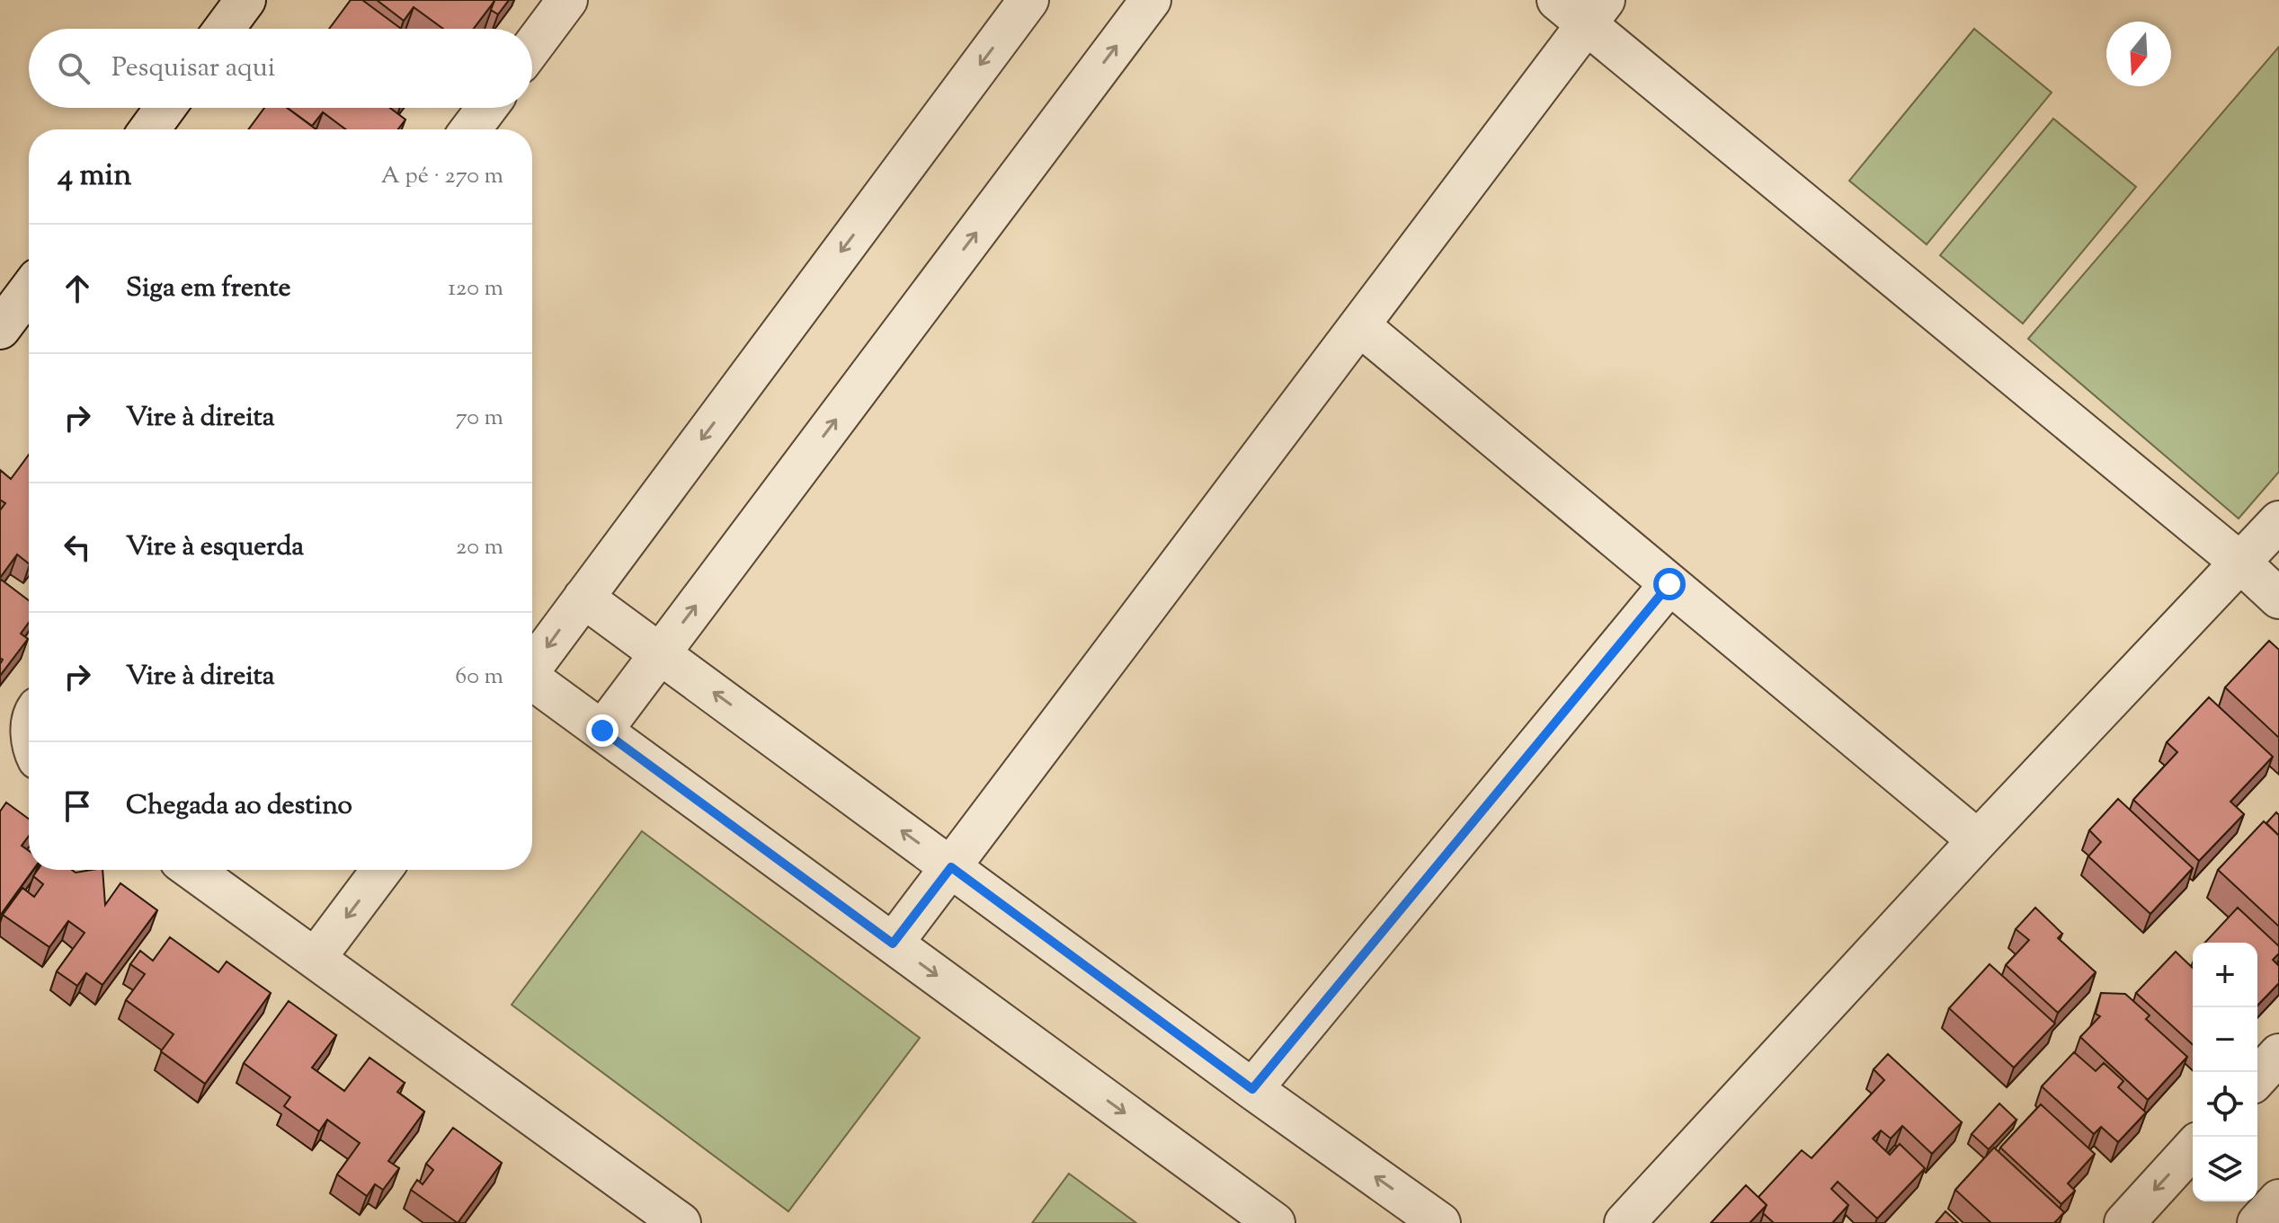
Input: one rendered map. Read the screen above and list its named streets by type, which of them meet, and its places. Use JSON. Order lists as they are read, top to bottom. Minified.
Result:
{"north":"bottom","page":{"search":"Pesquisar aqui","heading":["4 min","A pé · 270 m"],"list":[["Siga em frente","120 m"],["Vire à direita","70 m"],["Vire à esquerda","20 m"],["Vire à direita","60 m"],"Chegada ao destino"],"map_buttons":["+","−"]}}
